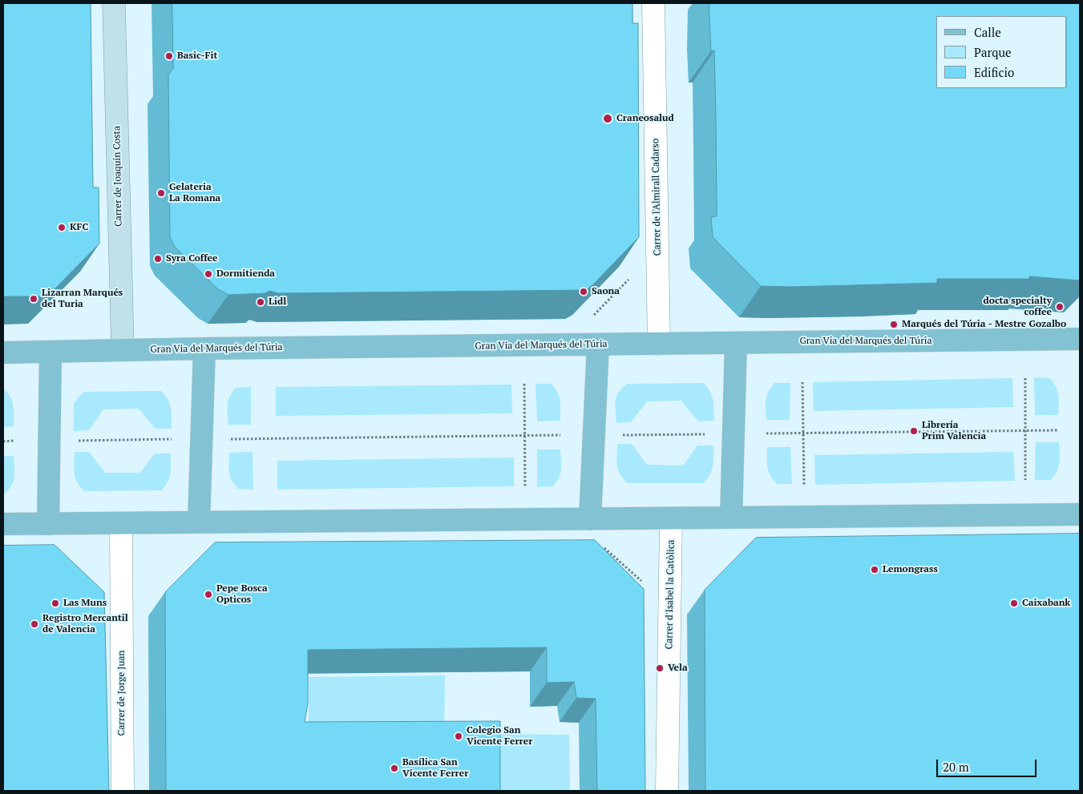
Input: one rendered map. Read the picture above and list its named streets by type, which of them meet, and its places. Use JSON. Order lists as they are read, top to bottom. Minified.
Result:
{"streets":{"main road":["Gran Via del Marqués del Túria"],"street":["Carrer de Joaquín Costa","Carrer de l'Almirall Cadarso","Carrer d'Isabel la Catòlica","Carrer de Jorge Juan"]},"crossings":[["Carrer de Joaquín Costa","Gran Via del Marqués del Túria"],["Carrer de l'Almirall Cadarso","Gran Via del Marqués del Túria"]],"places":["Basic-Fit","Craneosalud","Gelateria La Romana","KFC","Syra Coffee","Dormitienda","Saona","Lizarran Marqués del Turia","Lidl","docta specialty coffee","Marqués del Túria - Mestre Gozalbo","Librería Prim Valencia","Lemongrass","Pepe Bosca Opticos","Las Muns","Caixabank","Registro Mercantil de Valencia","Vela","Colegio San Vicente Ferrer","Basílica San Vicente Ferrer"],"legend":["Calle","Parque","Edificio"],"scale_bar":"20 m"}
